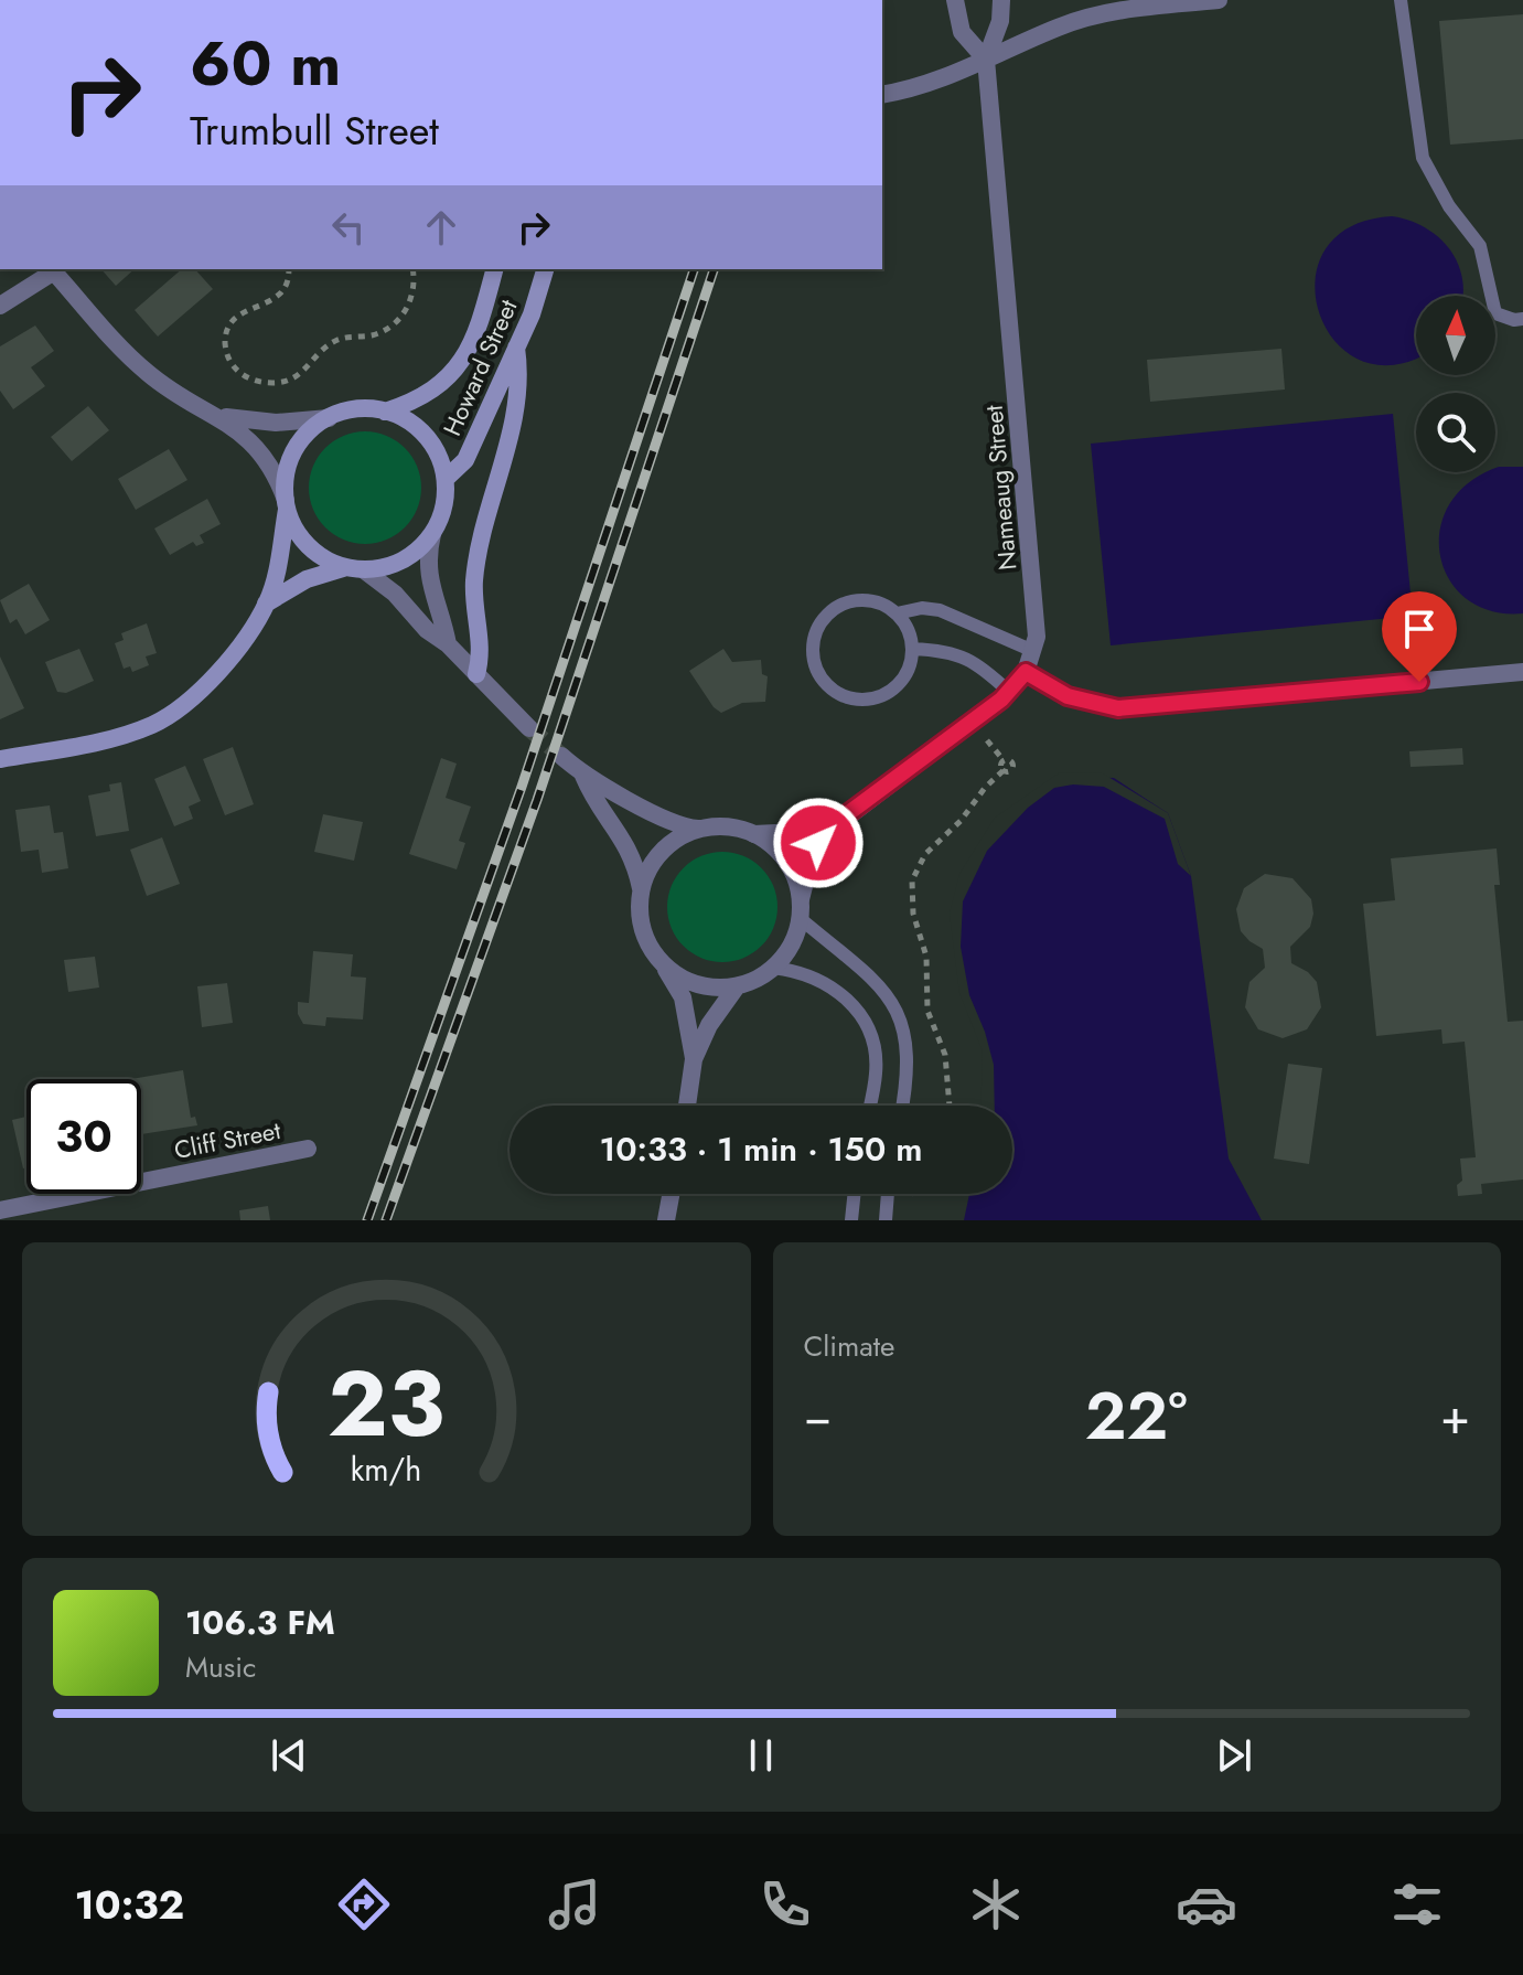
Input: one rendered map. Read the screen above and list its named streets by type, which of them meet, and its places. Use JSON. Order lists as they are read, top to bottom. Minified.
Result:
{"streets":{"main road":["Howard Street"],"street":["Nameaug Street","Cliff Street"]},"north":"top","page":{"turn":["60 m","Trumbull Street"],"limit":"30","trip":"10:33 · 1 min · 150 m","tile":"Climate","heat":["−","22°","+"],"song":["106.3 FM","Music"],"tabs":"10:32","gauge":["23","km/h"]}}
